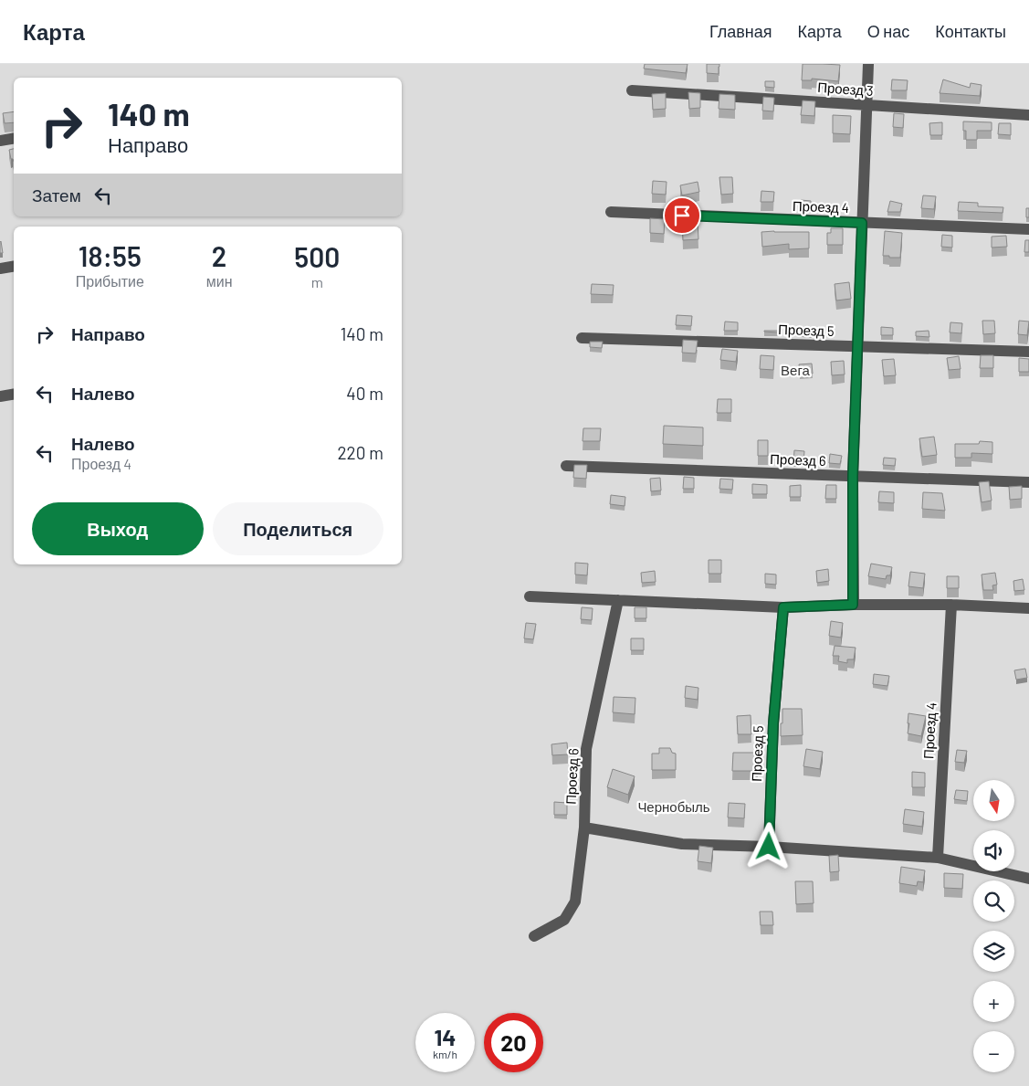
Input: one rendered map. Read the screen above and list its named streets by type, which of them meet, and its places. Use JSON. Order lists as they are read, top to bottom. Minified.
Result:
{"streets":{"street":["Проезд 3","Проезд 4","Проезд 5","Проезд 6"]},"parks":["Вега","Чернобыль"],"north":"bottom","page":{"header":"Карта","nav":["Главная","Карта","О нас","Контакты"],"turn":["140 m","Направо"],"then":"Затем","eta":["18:55","Прибытие","2","мин","500","m"],"list":[{"name":"Направо","value":"140 m"},{"name":"Налево","value":"40 m"},{"name":"Налево","note":"Проезд 4","value":"220 m"}],"buttons":["Выход","Поделиться"],"map_buttons":["+","−"],"speed":"14 km/h","limit":"20"}}
